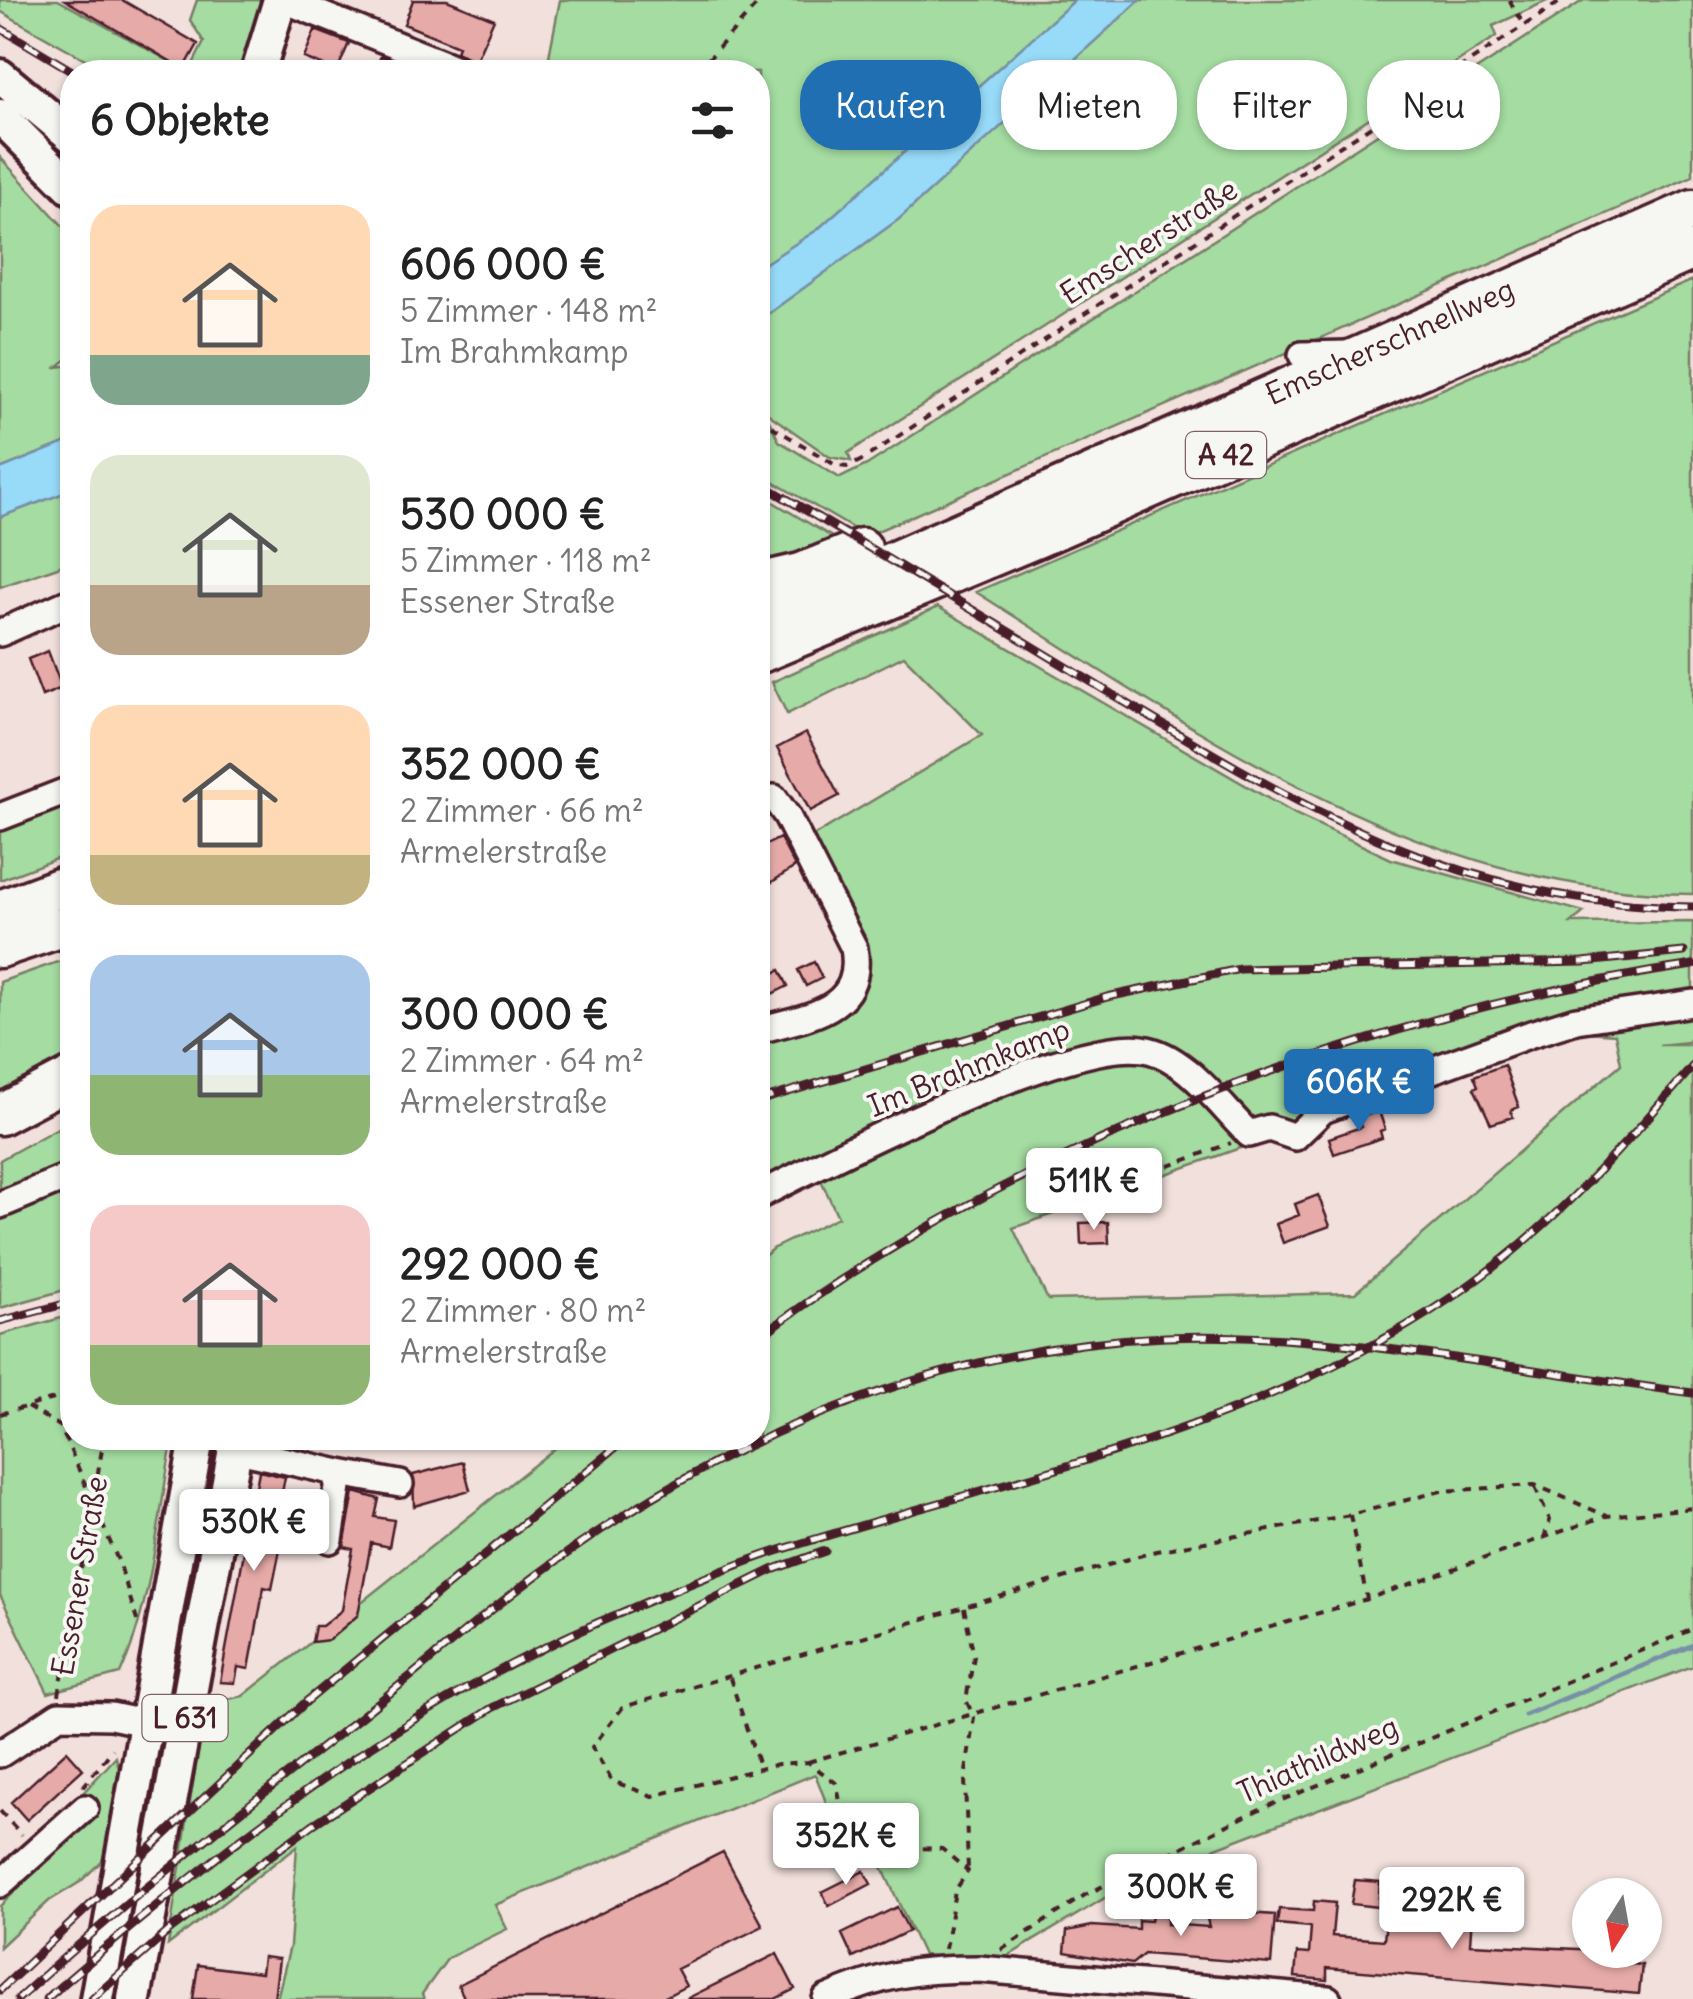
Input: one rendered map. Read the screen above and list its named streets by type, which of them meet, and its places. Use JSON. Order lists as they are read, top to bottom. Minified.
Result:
{"streets":{"highway":["Emscherschnellweg","A 42"],"main road":["L 631"],"street":["Im Brahmkamp"],"path":["Emscherstraße","Essener Straße","Thiathildweg"]},"north":"bottom","page":{"chip":["Kaufen","Mieten","Filter","Neu"],"heading":"6 Objekte","list":[{"name":"606 000 €","note":"5 Zimmer · 148 m² · Im Brahmkamp"},{"name":"530 000 €","note":"5 Zimmer · 118 m² · Essener Straße"},{"name":"352 000 €","note":"2 Zimmer · 66 m² · Armelerstraße"},{"name":"300 000 €","note":"2 Zimmer · 64 m² · Armelerstraße"},{"name":"292 000 €","note":"2 Zimmer · 80 m² · Armelerstraße"}],"price":["606K €","511K €","530K €","352K €","300K €","292K €"]}}
